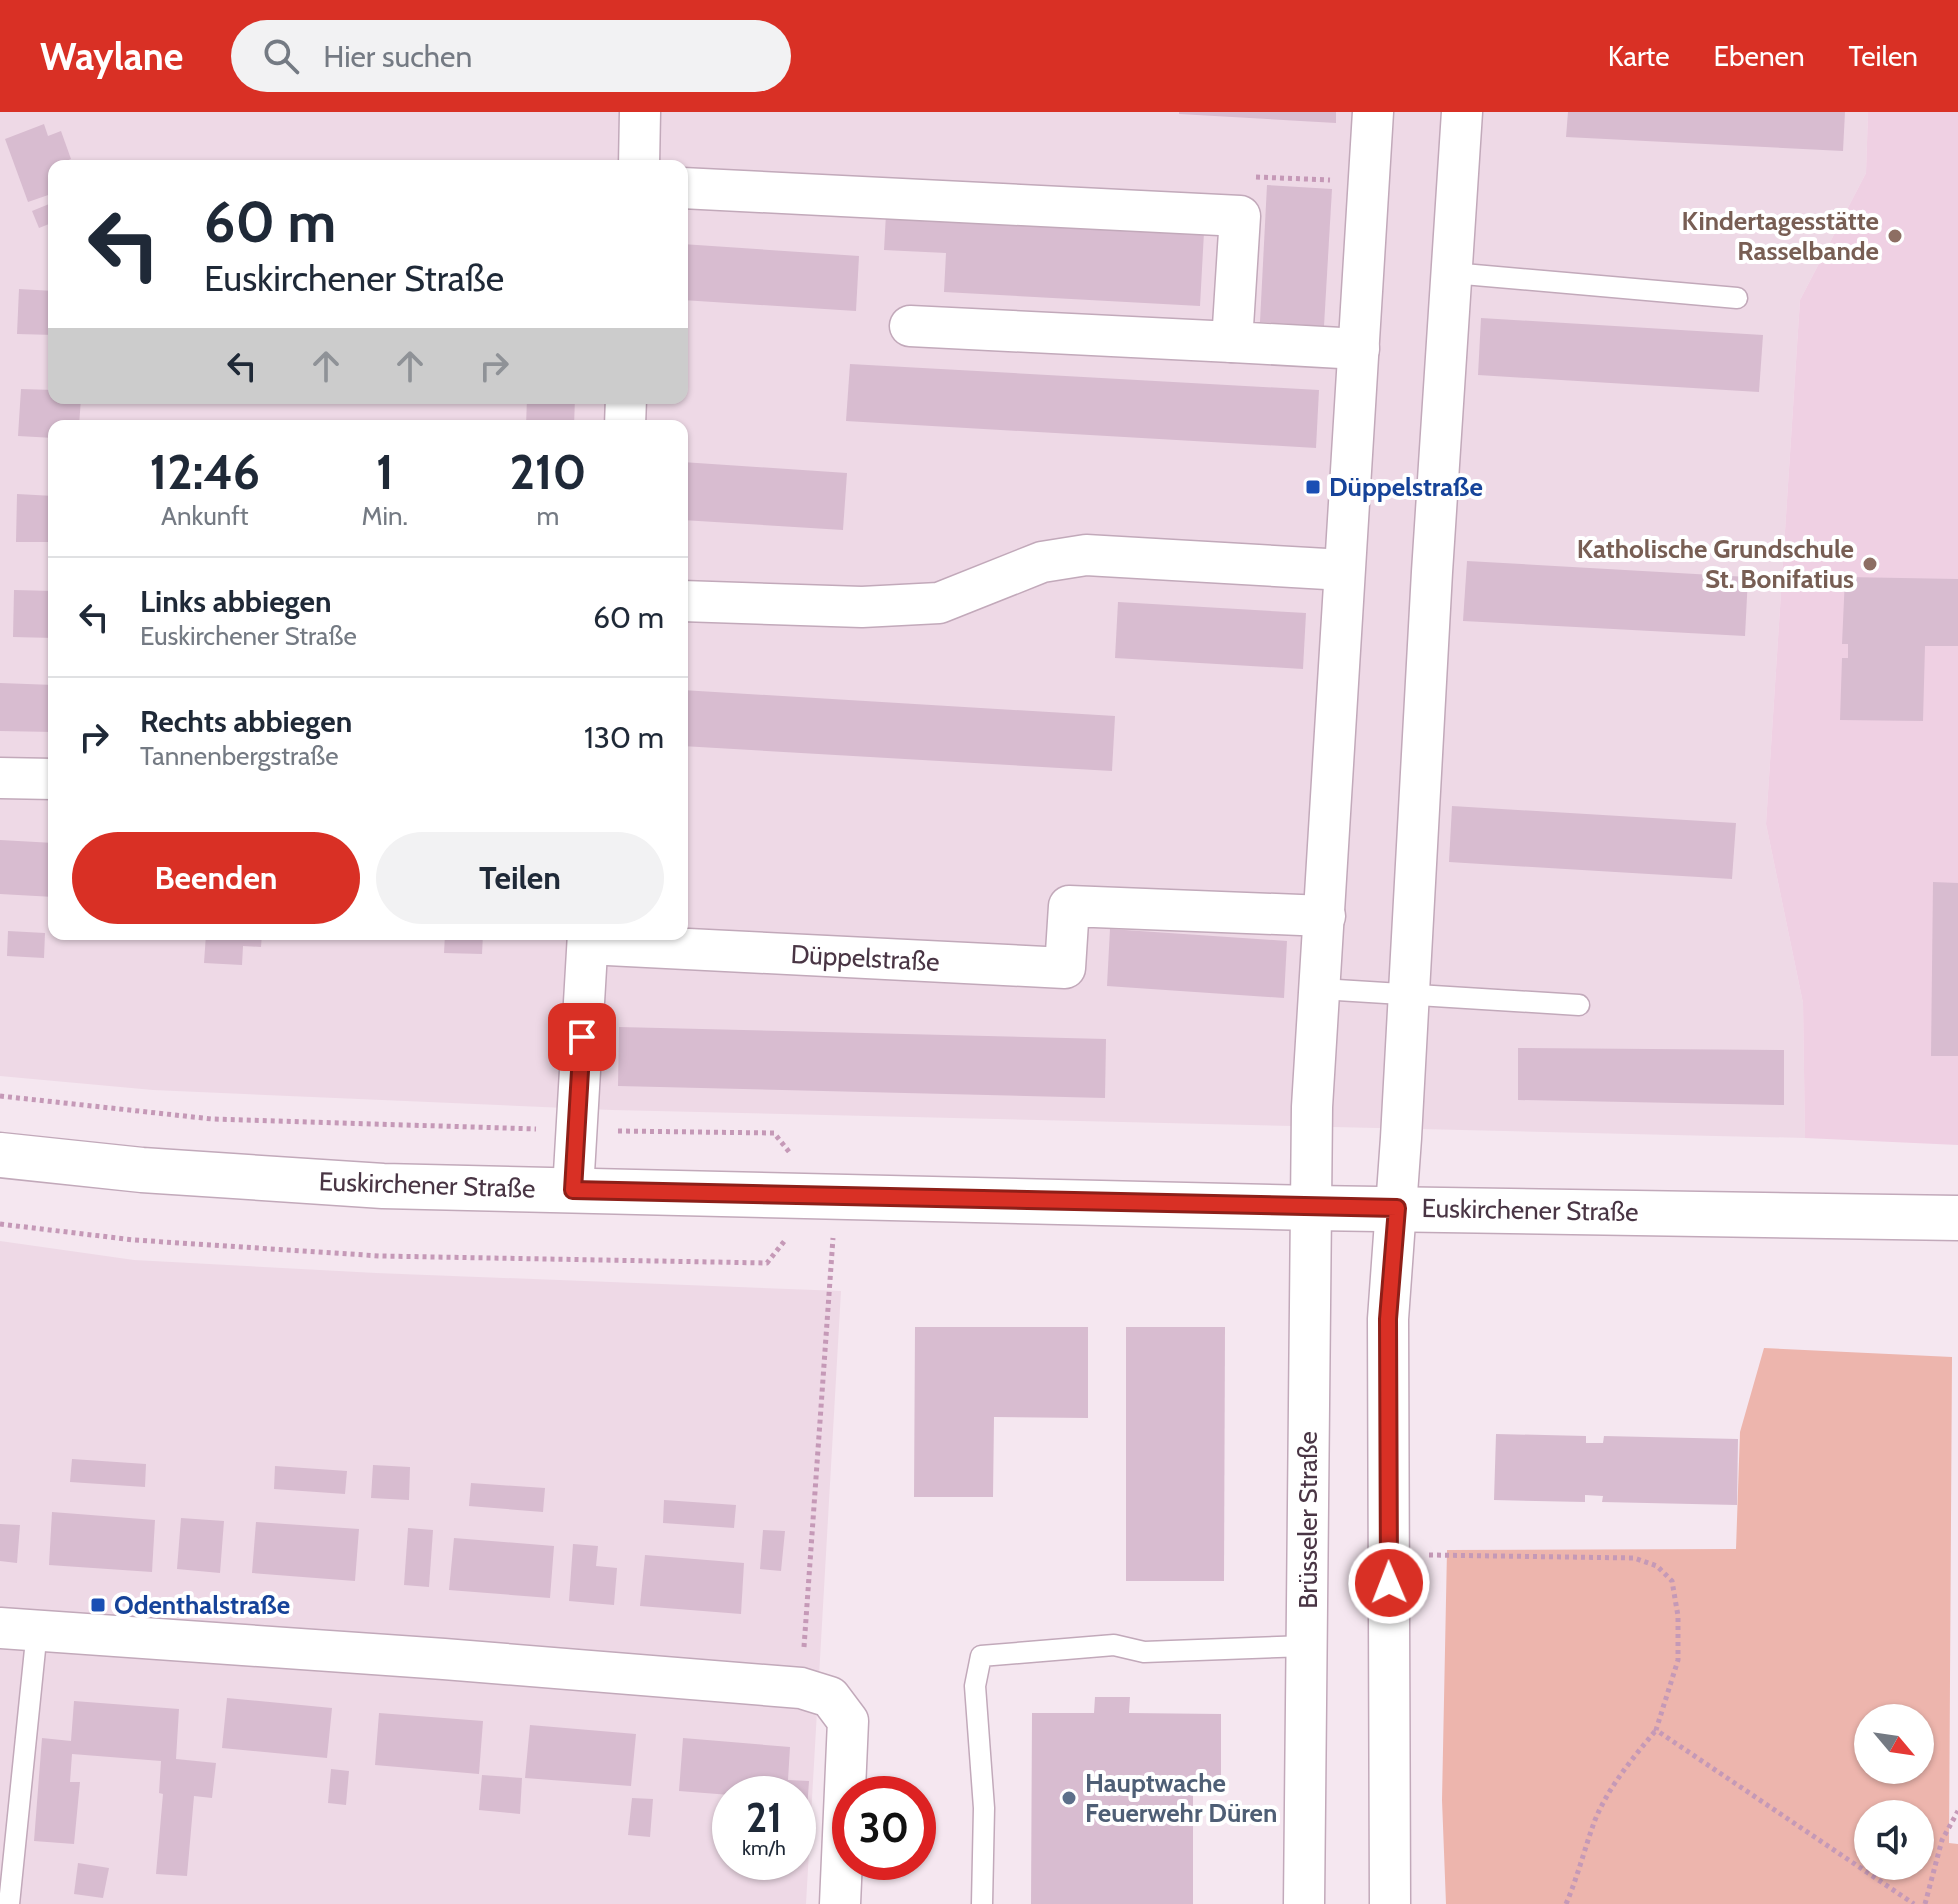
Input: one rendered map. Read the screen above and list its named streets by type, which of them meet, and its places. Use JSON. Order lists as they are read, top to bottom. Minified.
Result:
{"streets":{"street":["Düppelstraße","Euskirchener Straße","Brüsseler Straße"]},"crossings":[["Euskirchener Straße","Brüsseler Straße"]],"places":{"other":["Kindertagesstätte Rasselbande","Katholische Grundschule St. Bonifatius","Hauptwache Feuerwehr Düren"],"transit":["Düppelstraße","Odenthalstraße"]},"north":"bottom right","page":{"header":"Waylane","search":"Hier suchen","nav":["Karte","Ebenen","Teilen"],"turn":["60 m","Euskirchener Straße"],"eta":["12:46","Ankunft","1","Min.","210","m"],"list":[{"name":"Links abbiegen","note":"Euskirchener Straße","value":"60 m"},{"name":"Rechts abbiegen","note":"Tannenbergstraße","value":"130 m"}],"buttons":["Beenden","Teilen"],"speed":"21 km/h","limit":"30"}}
